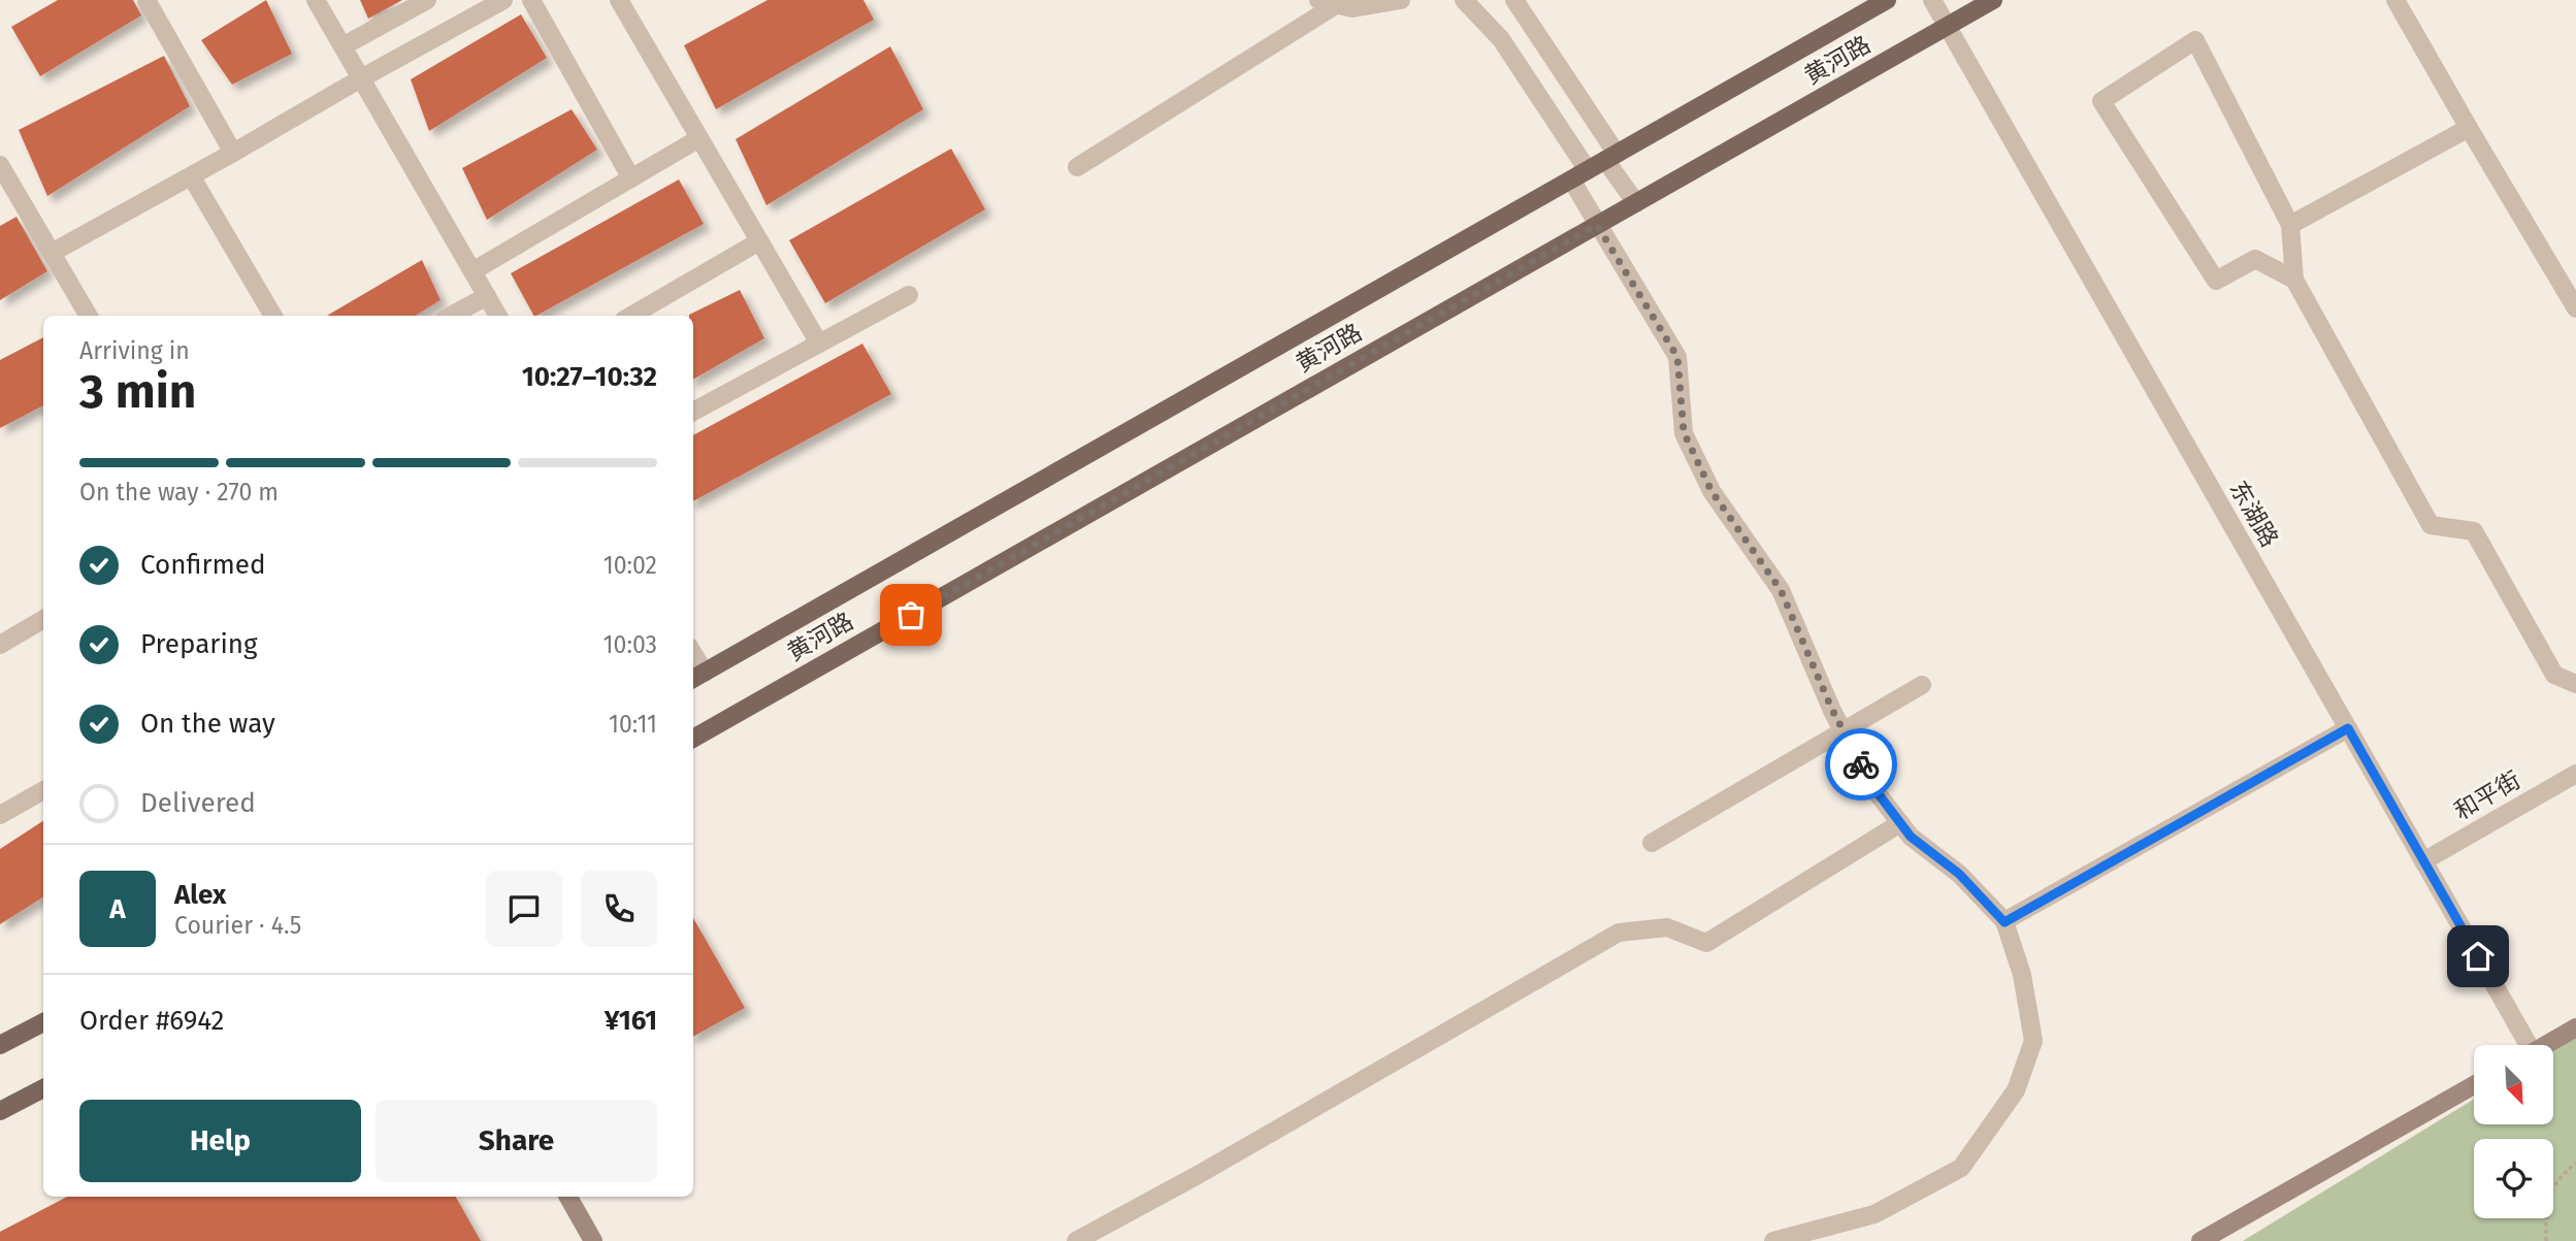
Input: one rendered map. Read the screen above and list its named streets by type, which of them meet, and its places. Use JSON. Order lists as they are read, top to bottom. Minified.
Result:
{"streets":{"main road":["黄河路"],"street":["东湖路","和平街"]},"crossings":[["黄河路","东湖路"],["东湖路","和平街"]],"north":"bottom right","page":{"heading":["3 min","Arriving in","10:27–10:32"],"panel":["Alex","Courier · 4.5","Order #6942","¥161"],"bar":"On the way · 270 m","list":[["Confirmed","10:02"],["Preparing","10:03"],["On the way","10:11"],"Delivered"],"round":"A","buttons":["Help","Share"]}}
